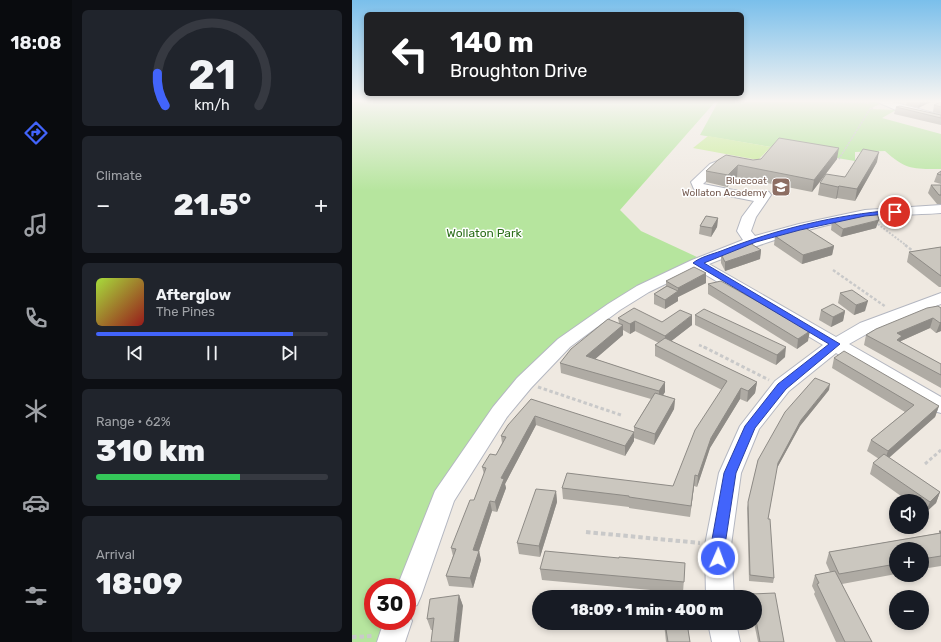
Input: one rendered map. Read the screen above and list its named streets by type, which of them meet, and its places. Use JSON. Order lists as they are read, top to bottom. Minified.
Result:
{"parks":["Wollaton Park"],"places":{"school or university":["Bluecoat Wollaton Academy"]},"page":{"tabs":"18:08","turn":["140 m","Broughton Drive"],"tile":["Climate",["Range · 62%","310 km"],["Arrival","18:09"]],"heat":["−","21.5°","+"],"song":["Afterglow","The Pines"],"map_buttons":["+","−"],"limit":"30","trip":"18:09 · 1 min · 400 m","gauge":["21","km/h"]}}
